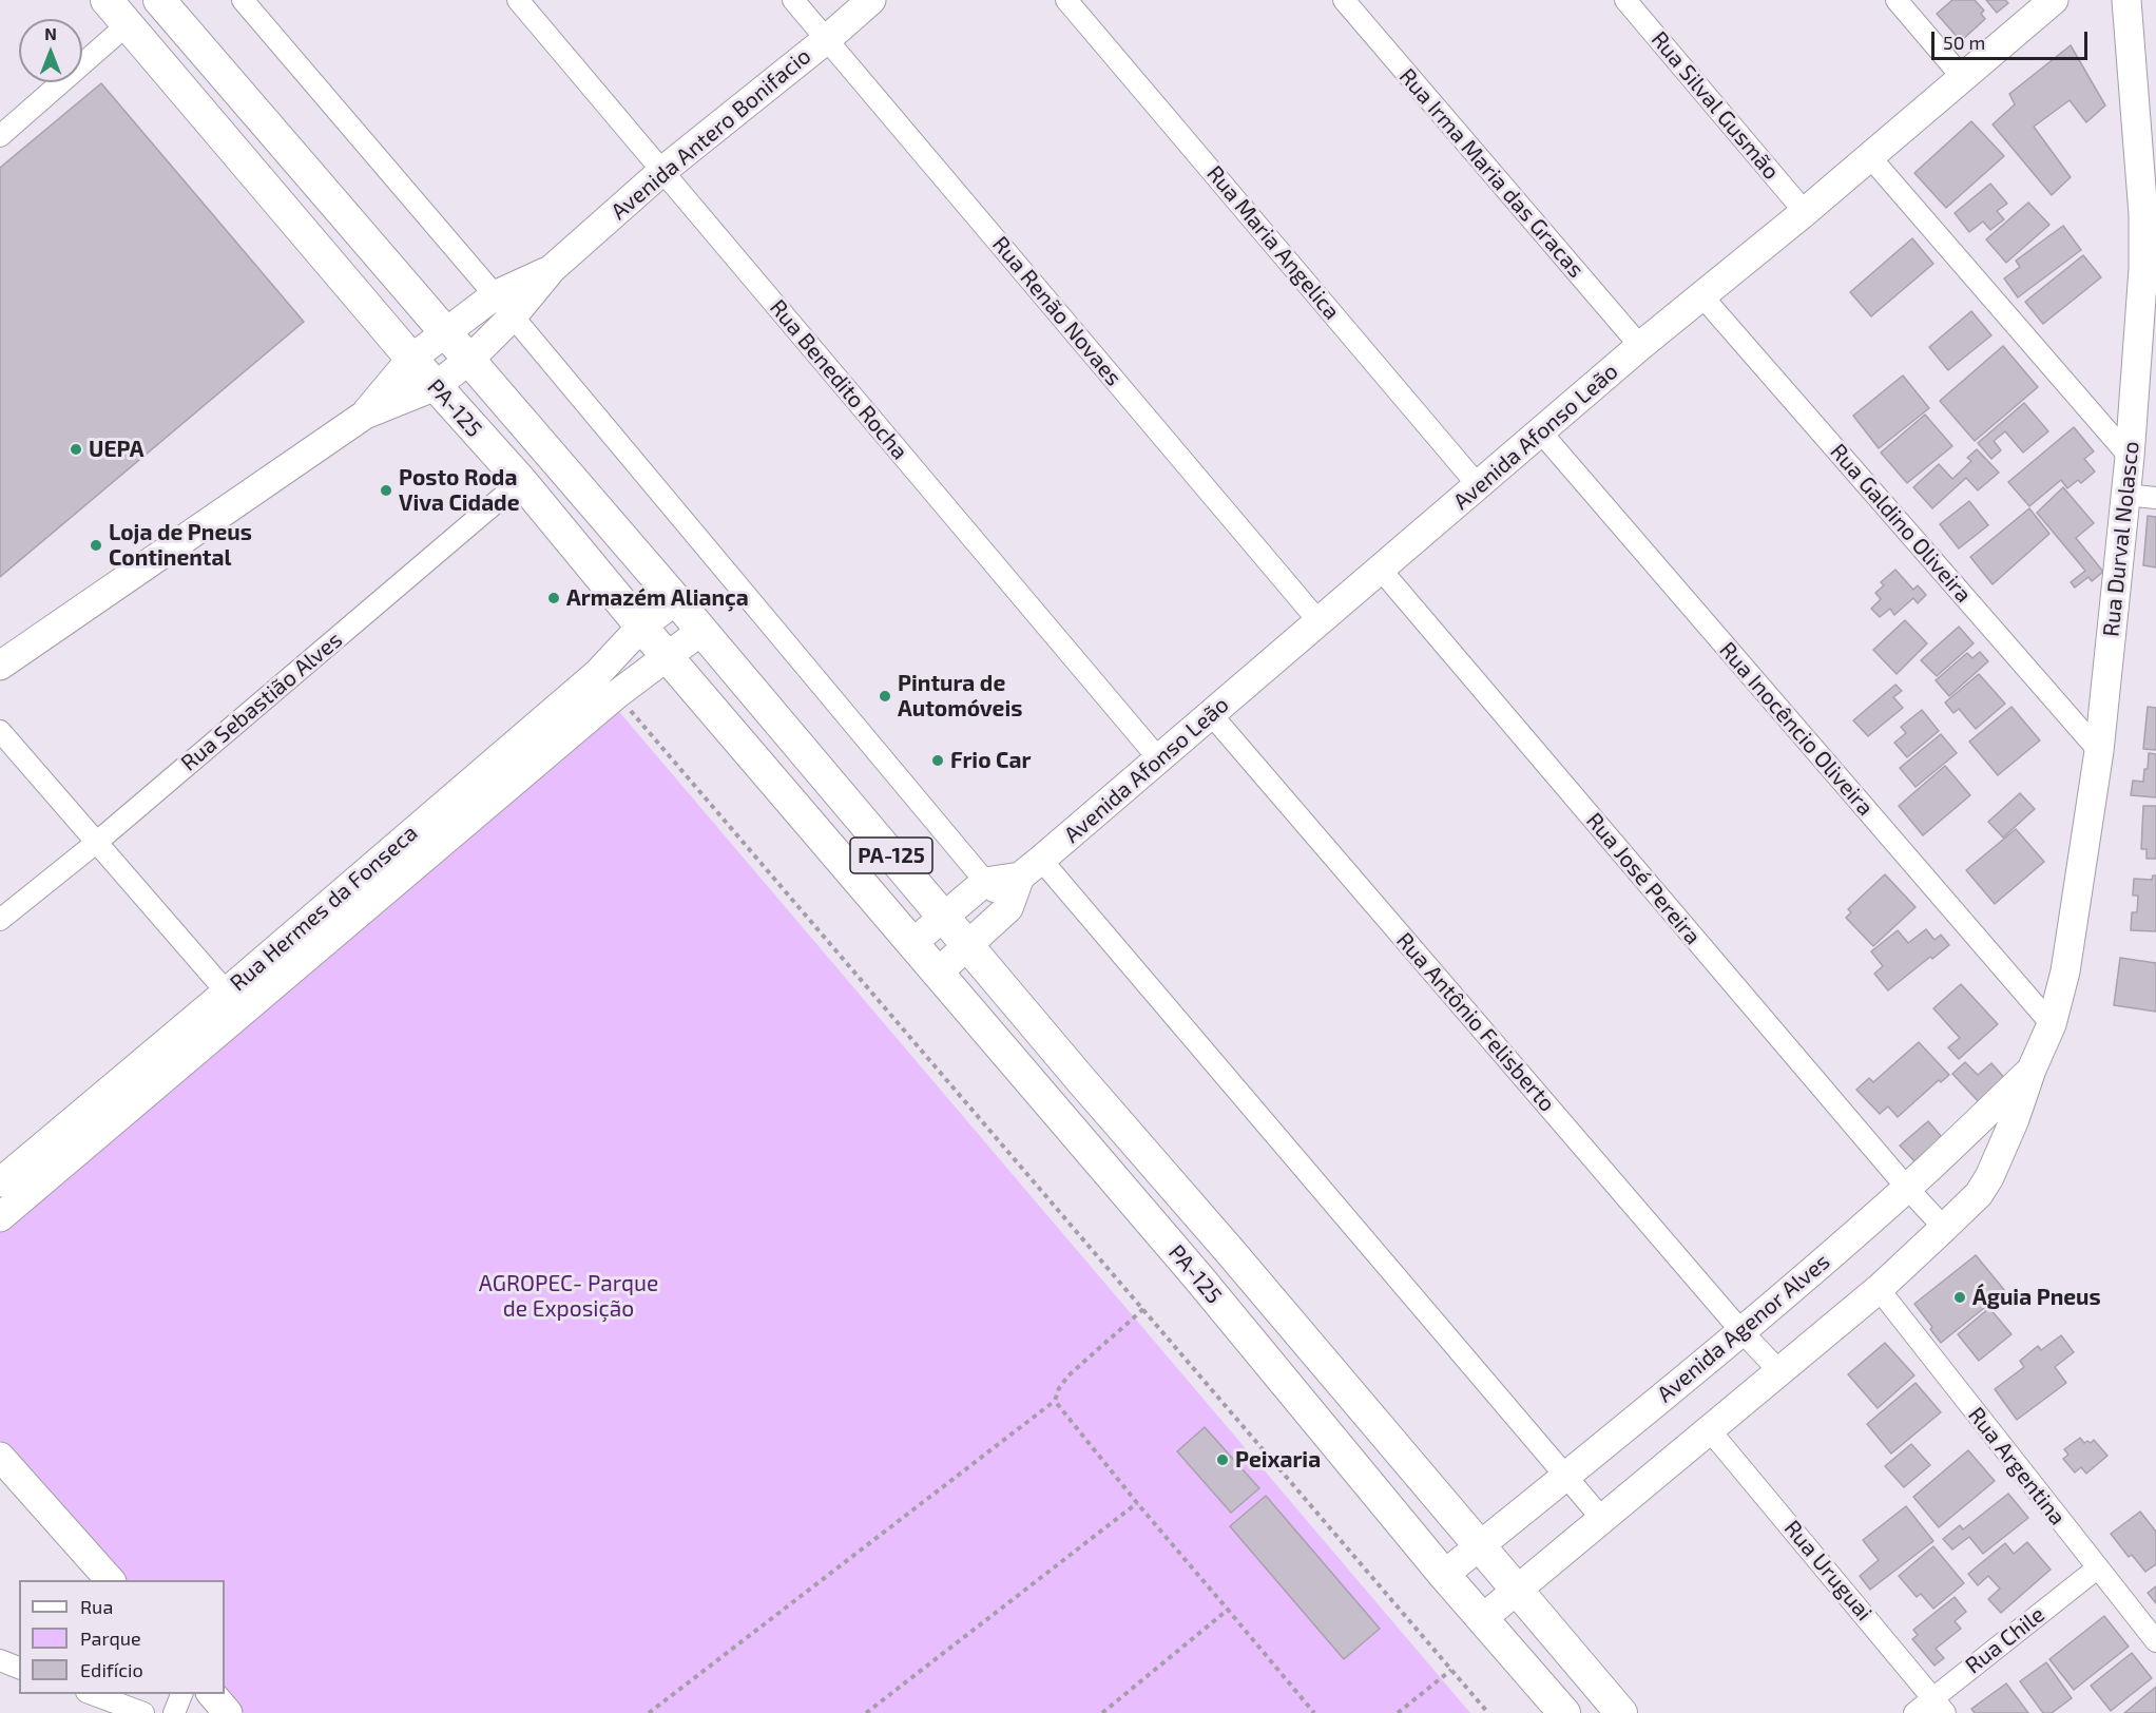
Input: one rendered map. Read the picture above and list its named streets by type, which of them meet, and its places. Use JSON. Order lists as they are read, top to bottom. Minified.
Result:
{"streets":{"main road":["PA-125"],"street":["Rua Silval Gusmão","Avenida Antero Bonifacio","Rua Irma Maria das Gracas","Rua Maria Angelica","Rua Renão Novaes","Rua Benedito Rocha","Avenida Afonso Leão","Rua Galdino Oliveira","Rua Durval Nolasco","Rua Sebastião Alves","Rua Inocêncio Oliveira","Rua José Pereira","Rua Hermes da Fonseca","Rua Antônio Felisberto","Avenida Agenor Alves","Rua Argentina","Rua Uruguai","Rua Chile"]},"crossings":[["Rua Silval Gusmão","Avenida Afonso Leão"],["Avenida Antero Bonifacio","Rua Renão Novaes"],["Avenida Antero Bonifacio","Rua Benedito Rocha"],["Avenida Antero Bonifacio","PA-125"],["Rua Irma Maria das Gracas","Avenida Afonso Leão"],["Rua Maria Angelica","Avenida Afonso Leão"],["Rua Renão Novaes","Avenida Afonso Leão"],["Rua Benedito Rocha","Avenida Afonso Leão"],["PA-125","Avenida Afonso Leão"],["PA-125","Rua Durval Nolasco"],["PA-125","Rua Sebastião Alves"],["PA-125","Rua Hermes da Fonseca"],["PA-125","Avenida Agenor Alves"],["Avenida Afonso Leão","Rua Galdino Oliveira"],["Avenida Afonso Leão","Rua Inocêncio Oliveira"],["Avenida Afonso Leão","Rua José Pereira"],["Avenida Afonso Leão","Rua Antônio Felisberto"],["Rua Galdino Oliveira","Rua Durval Nolasco"],["Rua Durval Nolasco","Rua Inocêncio Oliveira"],["Rua Durval Nolasco","Rua José Pereira"],["Rua Durval Nolasco","Rua Antônio Felisberto"],["Rua Durval Nolasco","Avenida Agenor Alves"],["Rua Durval Nolasco","Rua Argentina"],["Rua Durval Nolasco","Rua Uruguai"],["Rua José Pereira","Avenida Agenor Alves"],["Rua Antônio Felisberto","Avenida Agenor Alves"],["Rua Argentina","Rua Chile"],["Rua Uruguai","Rua Chile"]],"parks":["AGROPEC- Parque de Exposição"],"places":["UEPA","Posto Roda Viva Cidade","Loja de Pneus Continental","Armazém Aliança","Pintura de Automóveis","Frio Car","Águia Pneus","Peixaria"],"legend":["Rua","Parque","Edifício"],"scale_bar":"50 m","north":"top"}
